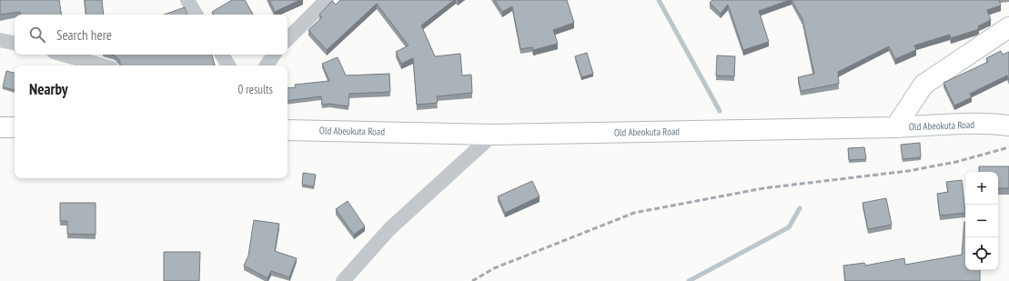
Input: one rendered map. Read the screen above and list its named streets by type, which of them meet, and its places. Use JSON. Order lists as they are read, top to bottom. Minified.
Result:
{"streets":{"main road":["Old Abeokuta Road"]},"page":{"search":"Search here","heading":["Nearby","0 results"],"map_buttons":["+","−"]}}
